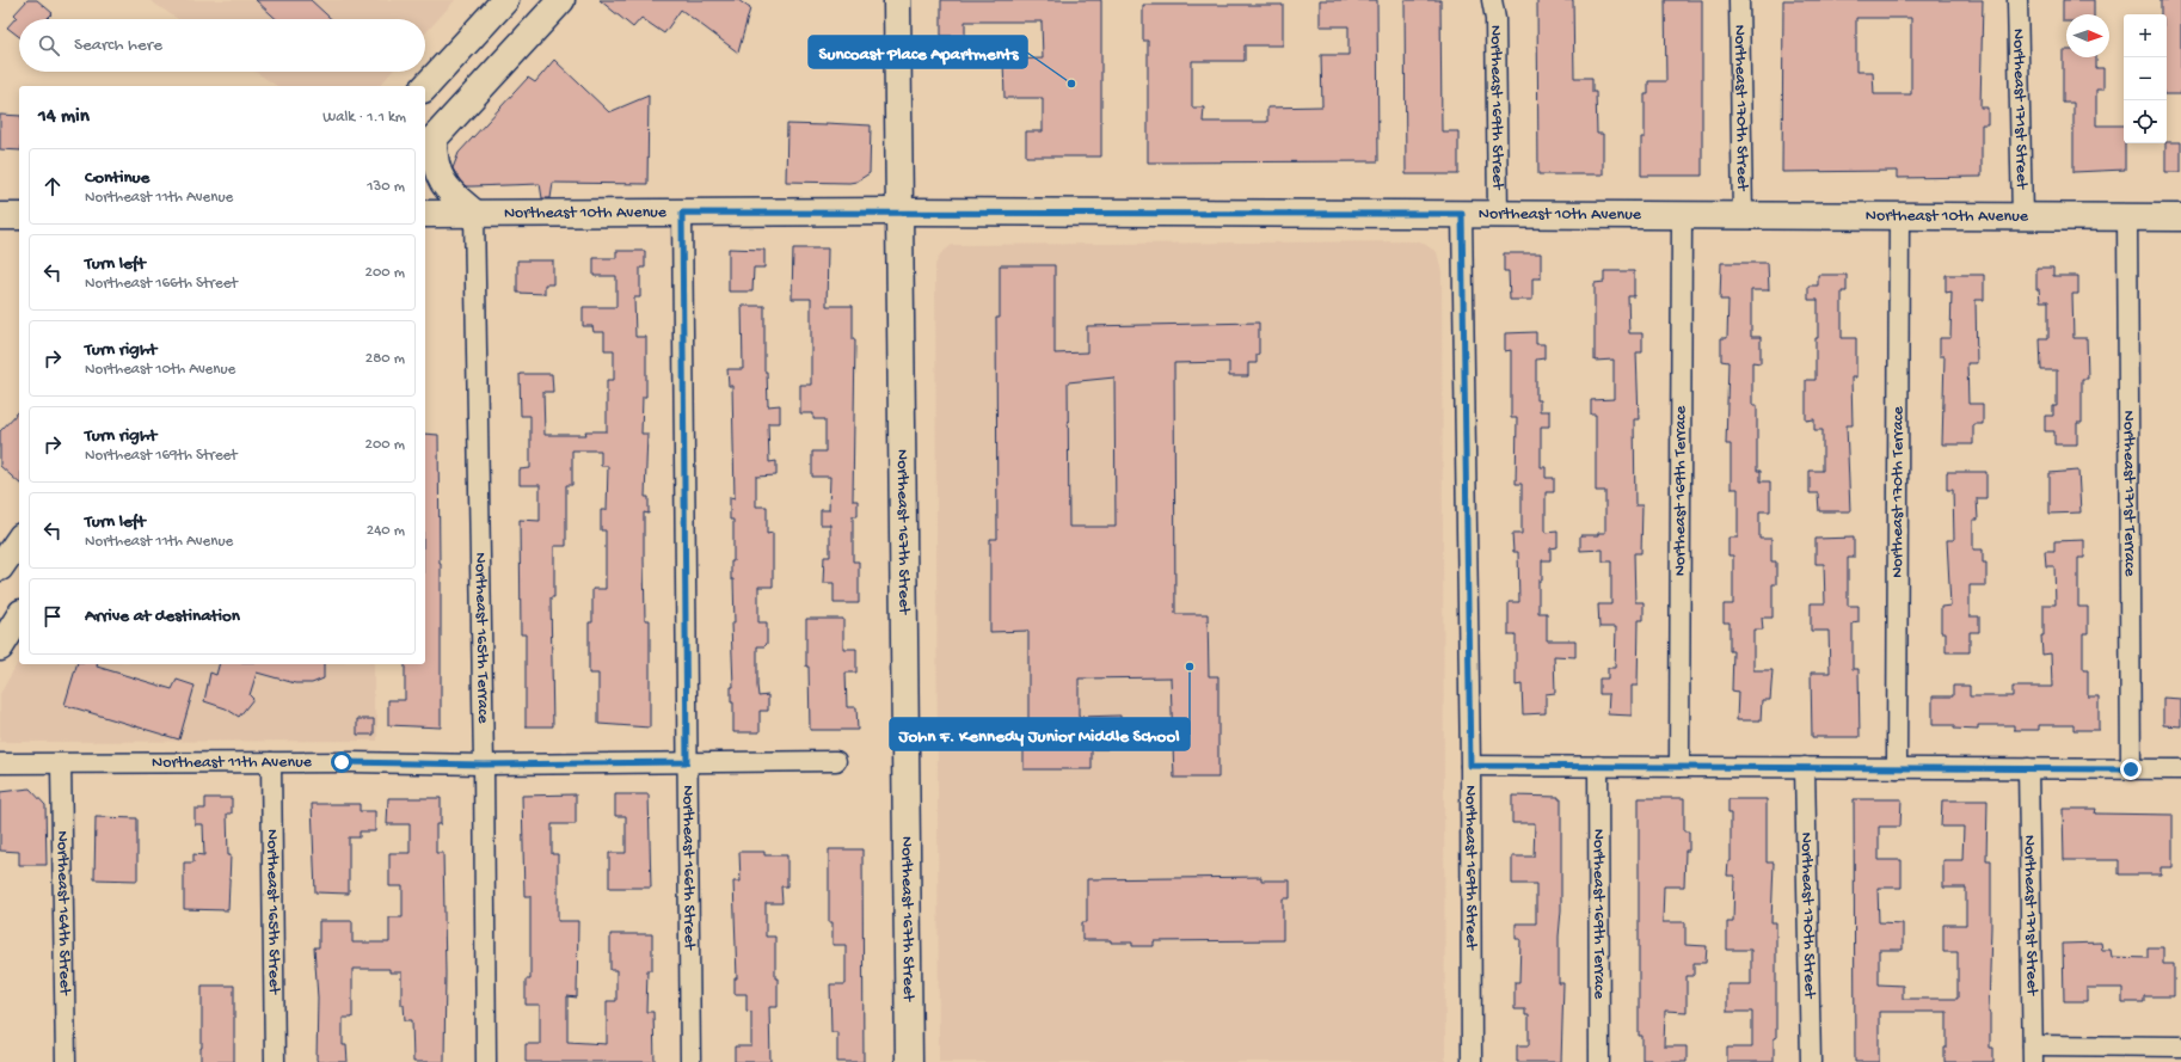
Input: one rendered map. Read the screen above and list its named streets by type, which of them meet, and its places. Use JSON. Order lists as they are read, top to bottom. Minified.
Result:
{"streets":{"street":["Northeast 169th Street","Northeast 170th Street","Northeast 171st Street","Northeast 10th Avenue","Northeast 169th Terrace","Northeast 170th Terrace","Northeast 171st Terrace","Northeast 167th Street","Northeast 165th Terrace","Northeast 11th Avenue","Northeast 166th Street","Northeast 165th Street","Northeast 164th Street"]},"crossings":[["Northeast 169th Street","Northeast 10th Avenue"],["Northeast 170th Street","Northeast 10th Avenue"],["Northeast 171st Street","Northeast 10th Avenue"],["Northeast 10th Avenue","Northeast 169th Terrace"],["Northeast 10th Avenue","Northeast 170th Terrace"],["Northeast 10th Avenue","Northeast 171st Terrace"],["Northeast 10th Avenue","Northeast 167th Street"],["Northeast 10th Avenue","Northeast 165th Terrace"],["Northeast 10th Avenue","Northeast 166th Street"],["Northeast 165th Terrace","Northeast 11th Avenue"],["Northeast 11th Avenue","Northeast 166th Street"],["Northeast 11th Avenue","Northeast 165th Street"],["Northeast 11th Avenue","Northeast 164th Street"]],"places":["Suncoast Place Apartments","John F. Kennedy Junior Middle School"],"north":"right","page":{"map_buttons":["+","−"],"search":"Search here","heading":["14 min","Walk · 1.1 km"],"list":[["Continue","Northeast 11th Avenue","130 m"],["Turn left","Northeast 166th Street","200 m"],["Turn right","Northeast 10th Avenue","280 m"],["Turn right","Northeast 169th Street","200 m"],["Turn left","Northeast 11th Avenue","240 m"],"Arrive at destination"]}}
